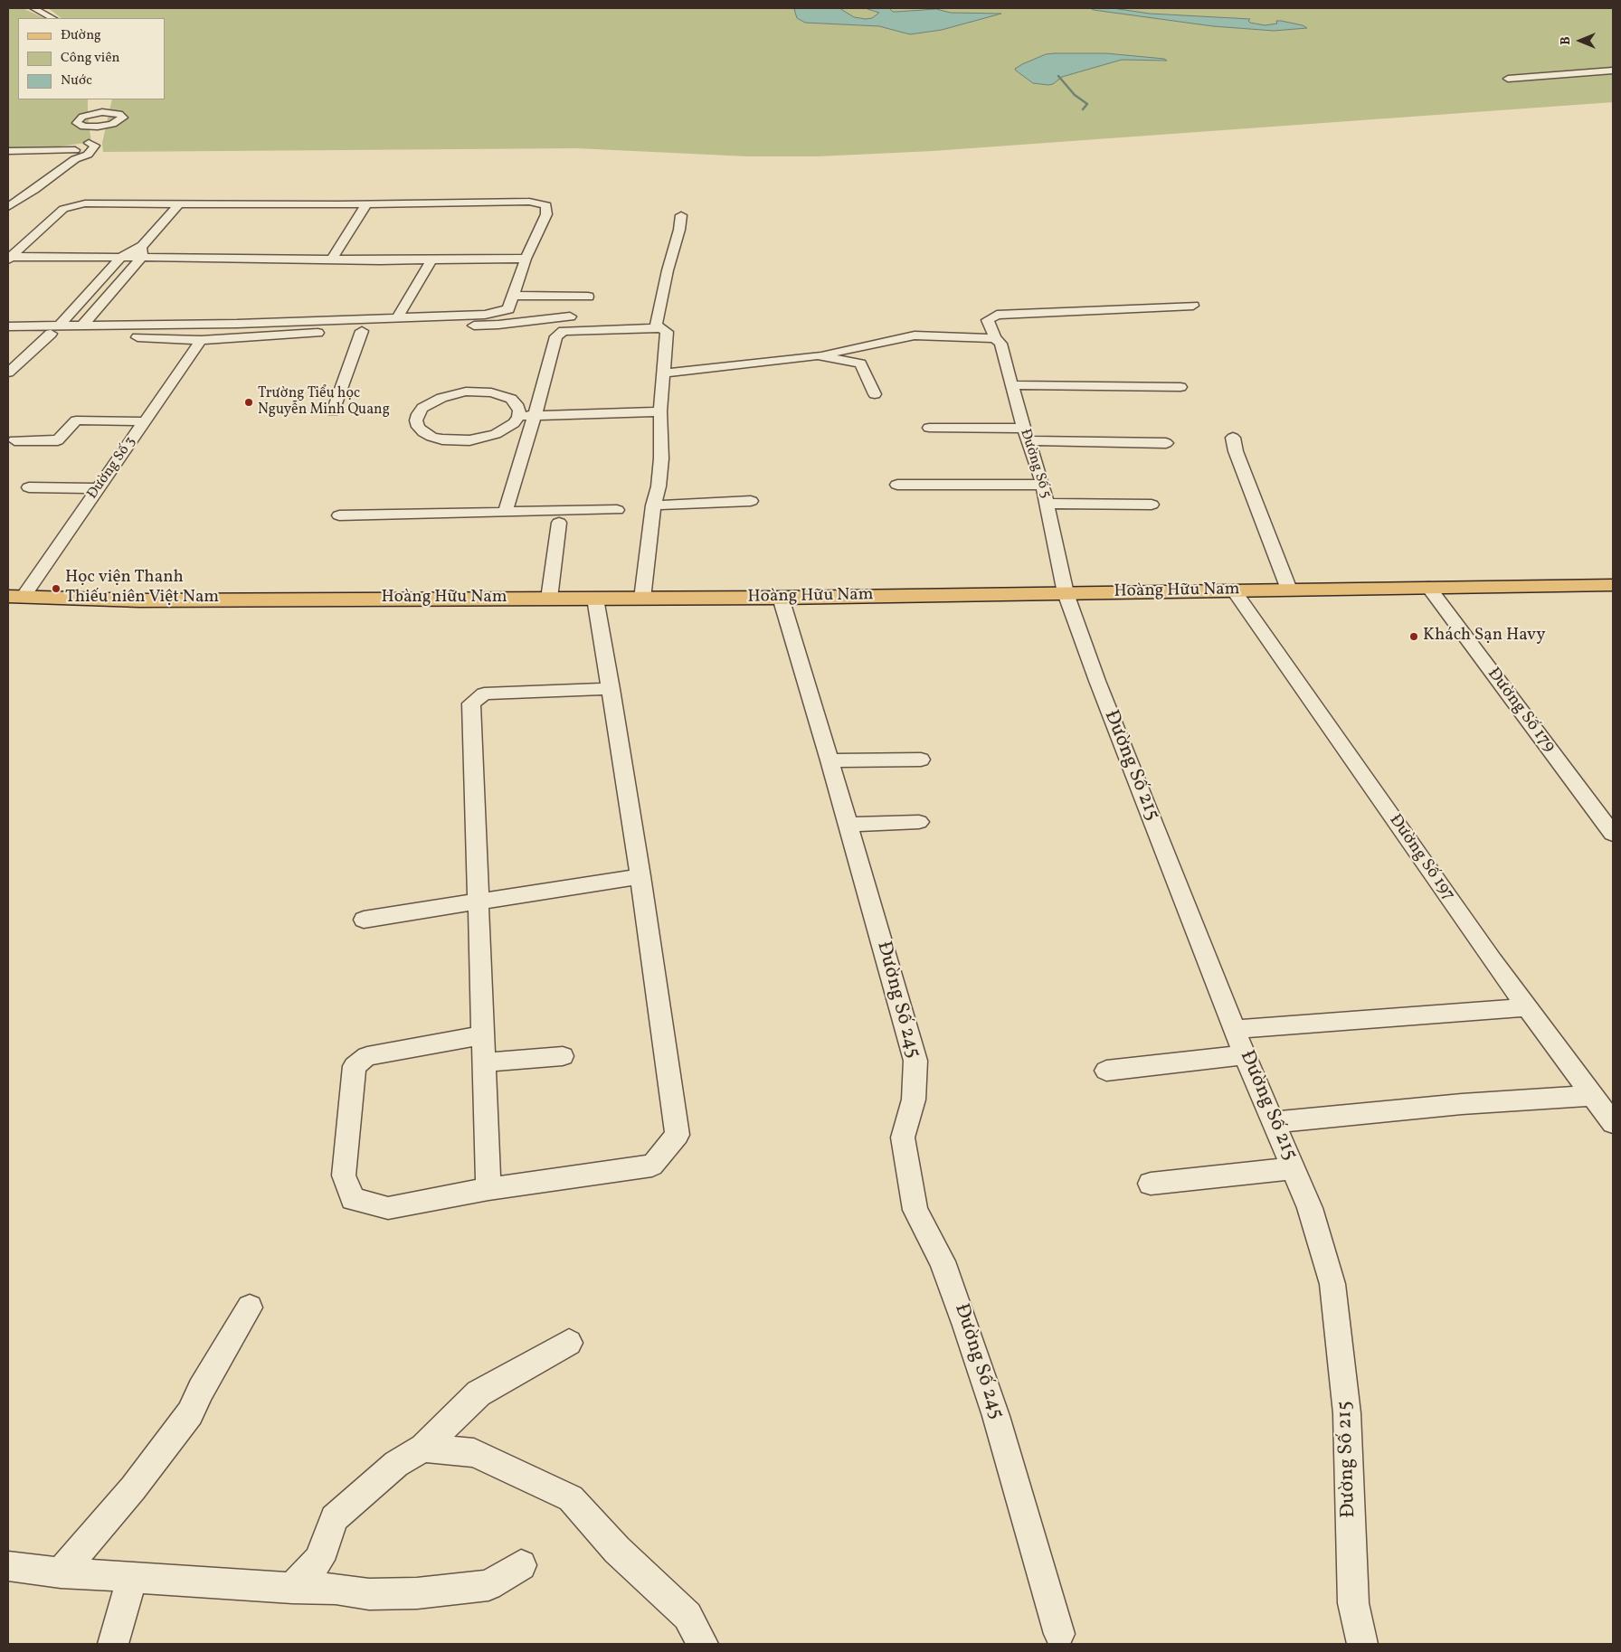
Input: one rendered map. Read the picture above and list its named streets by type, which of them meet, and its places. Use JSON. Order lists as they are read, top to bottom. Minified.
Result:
{"streets":{"main road":["Hoàng Hữu Nam"],"street":["Đường Số 5","Đường Số 3","Đường Số 179","Đường Số 215","Đường Số 197","Đường Số 245"]},"crossings":[["Đường Số 5","Hoàng Hữu Nam"],["Đường Số 5","Đường Số 215"],["Đường Số 3","Hoàng Hữu Nam"],["Hoàng Hữu Nam","Đường Số 179"],["Hoàng Hữu Nam","Đường Số 215"],["Hoàng Hữu Nam","Đường Số 197"],["Hoàng Hữu Nam","Đường Số 245"]],"places":["Trường Tiểu học Nguyễn Minh Quang","Học viện Thanh Thiếu niên Việt Nam","Khách Sạn Havy"],"legend":["Đường","Công viên","Nước"],"north":"left"}
